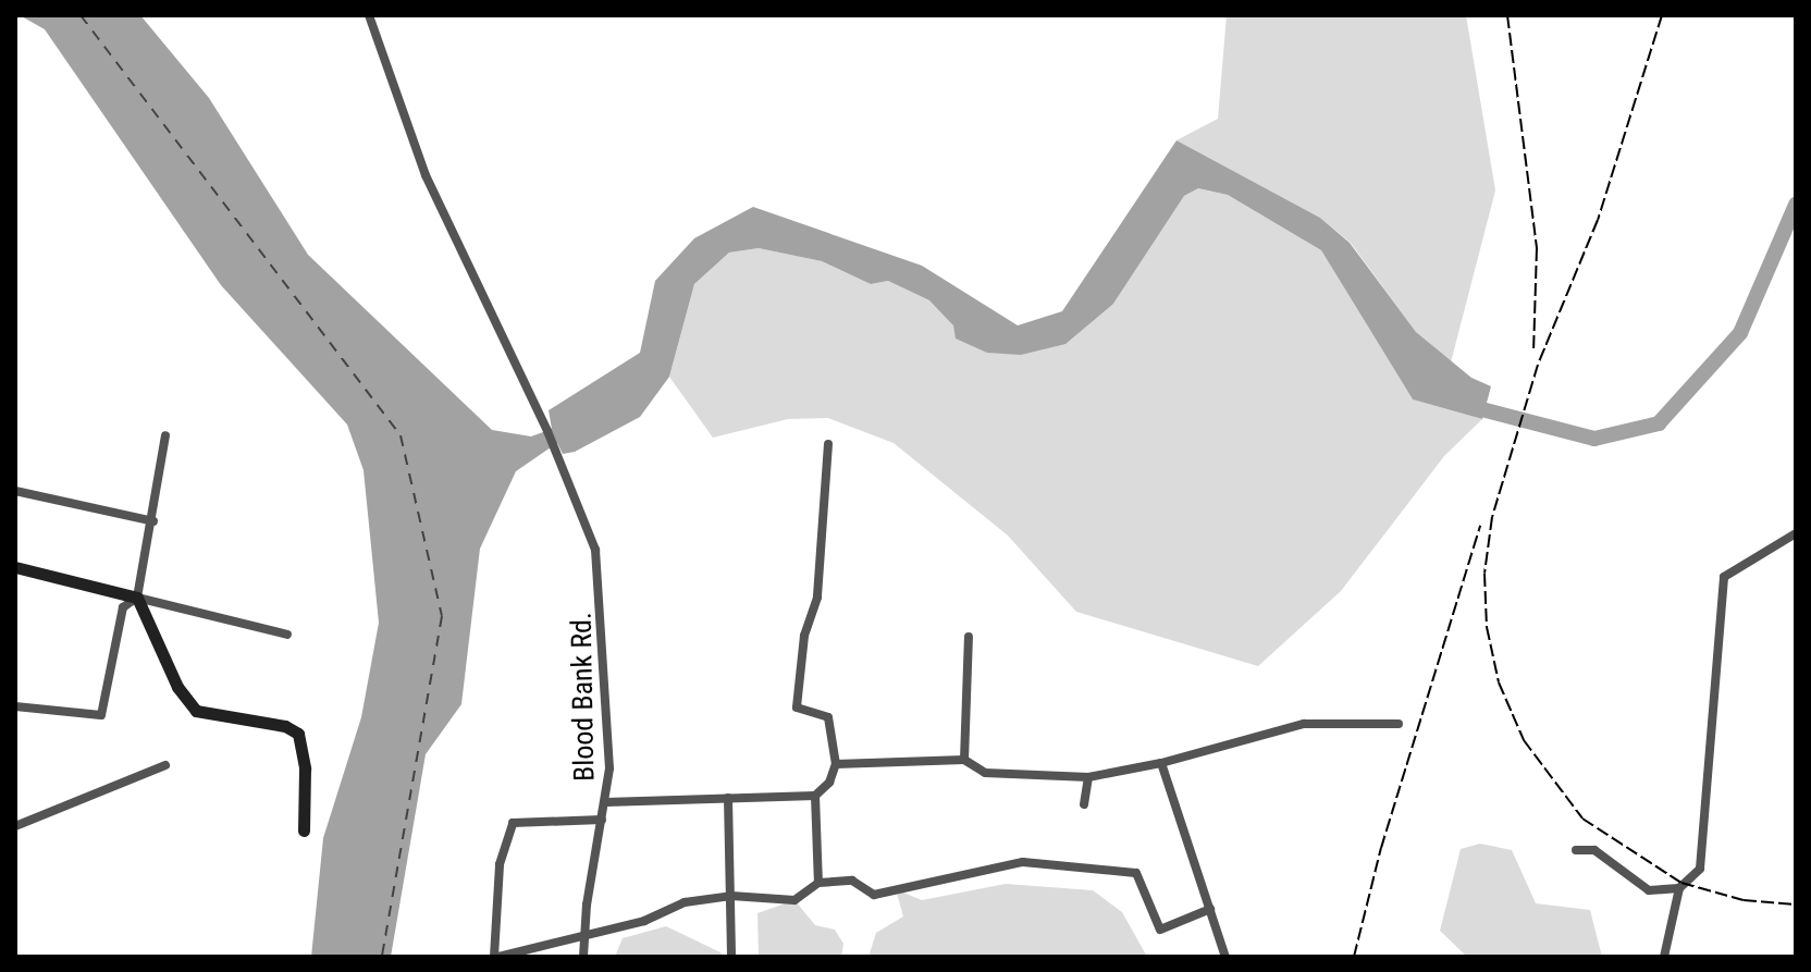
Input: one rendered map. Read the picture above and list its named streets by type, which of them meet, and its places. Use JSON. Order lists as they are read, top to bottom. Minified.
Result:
{"streets":{"street":["Blood Bank Rd."]}}
